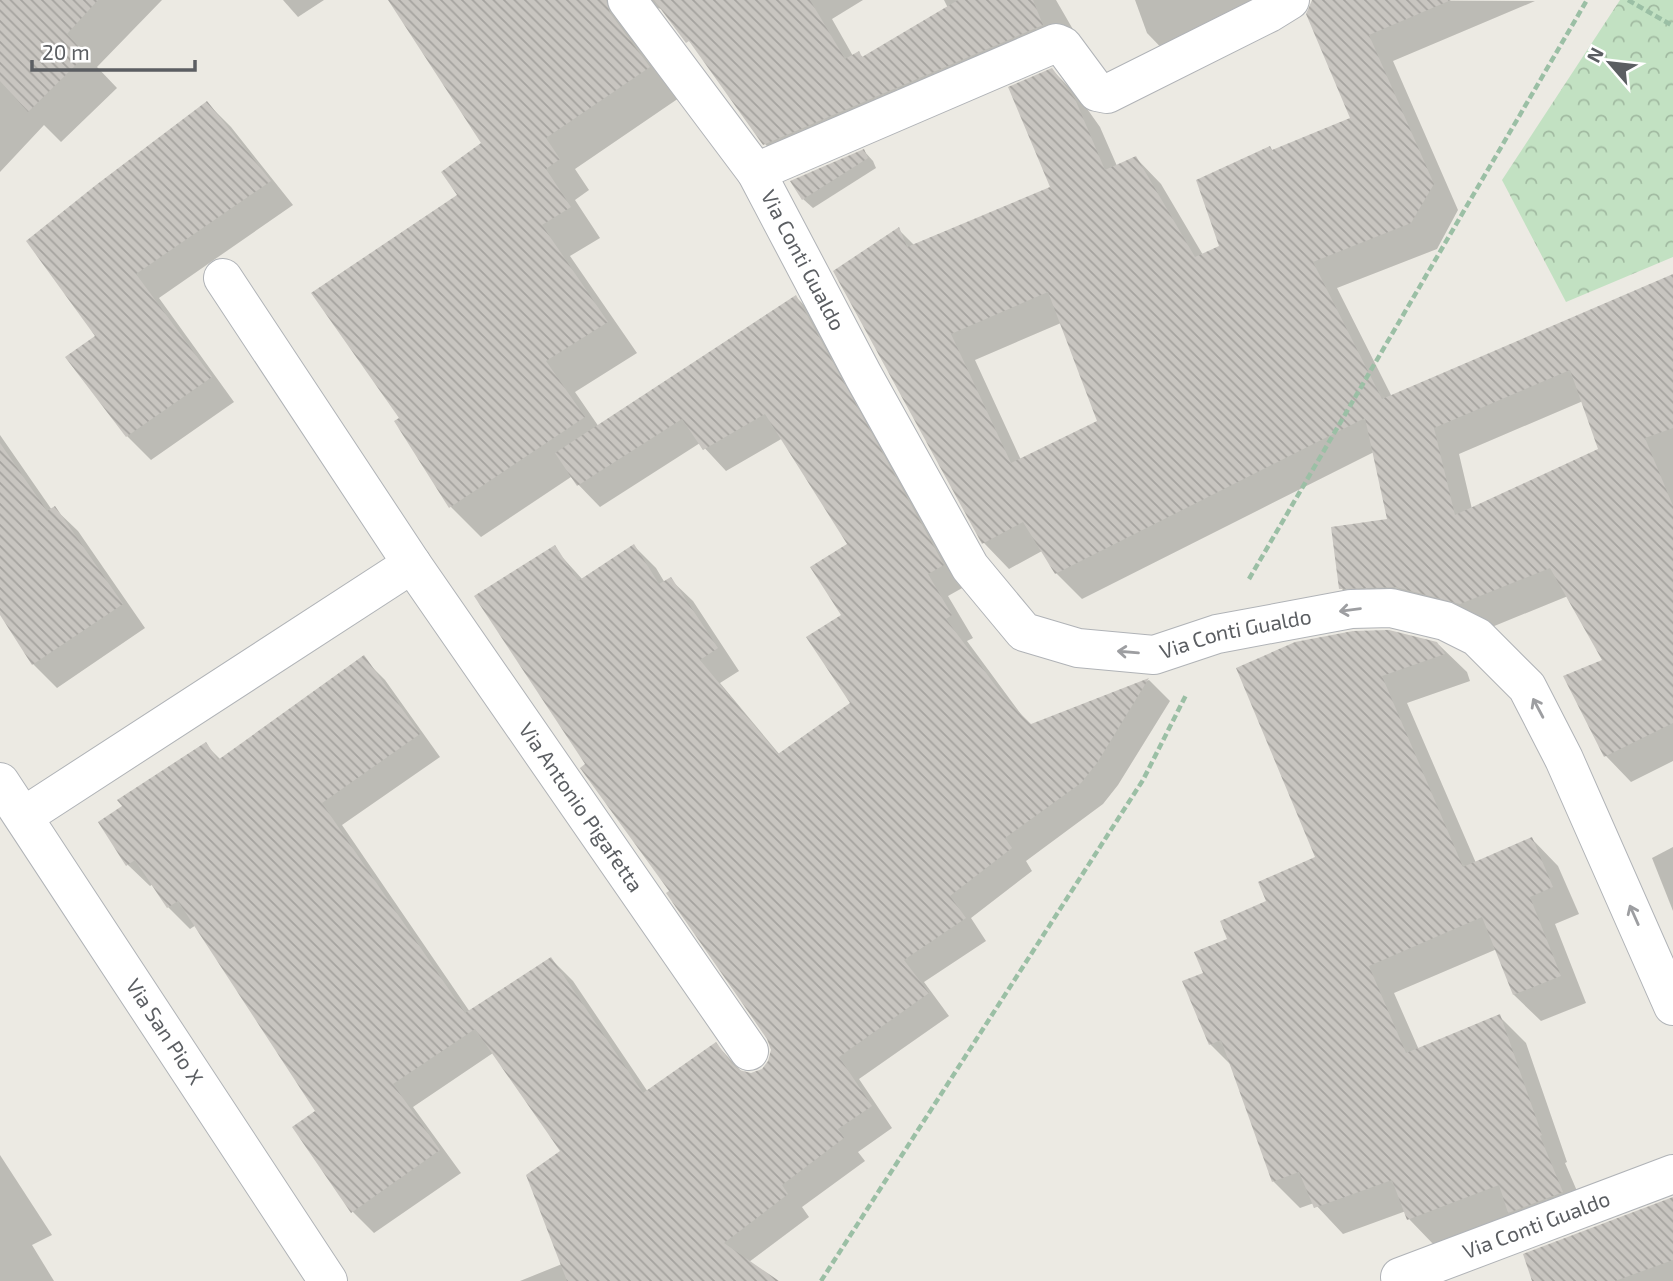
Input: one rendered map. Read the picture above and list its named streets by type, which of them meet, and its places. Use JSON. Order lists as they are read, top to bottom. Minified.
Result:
{"streets":{"street":["Via Conti Gualdo","Via Antonio Pigafetta","Via San Pio X"]},"one_way":["Via Conti Gualdo"],"scale_bar":"20 m","north":"top left"}
